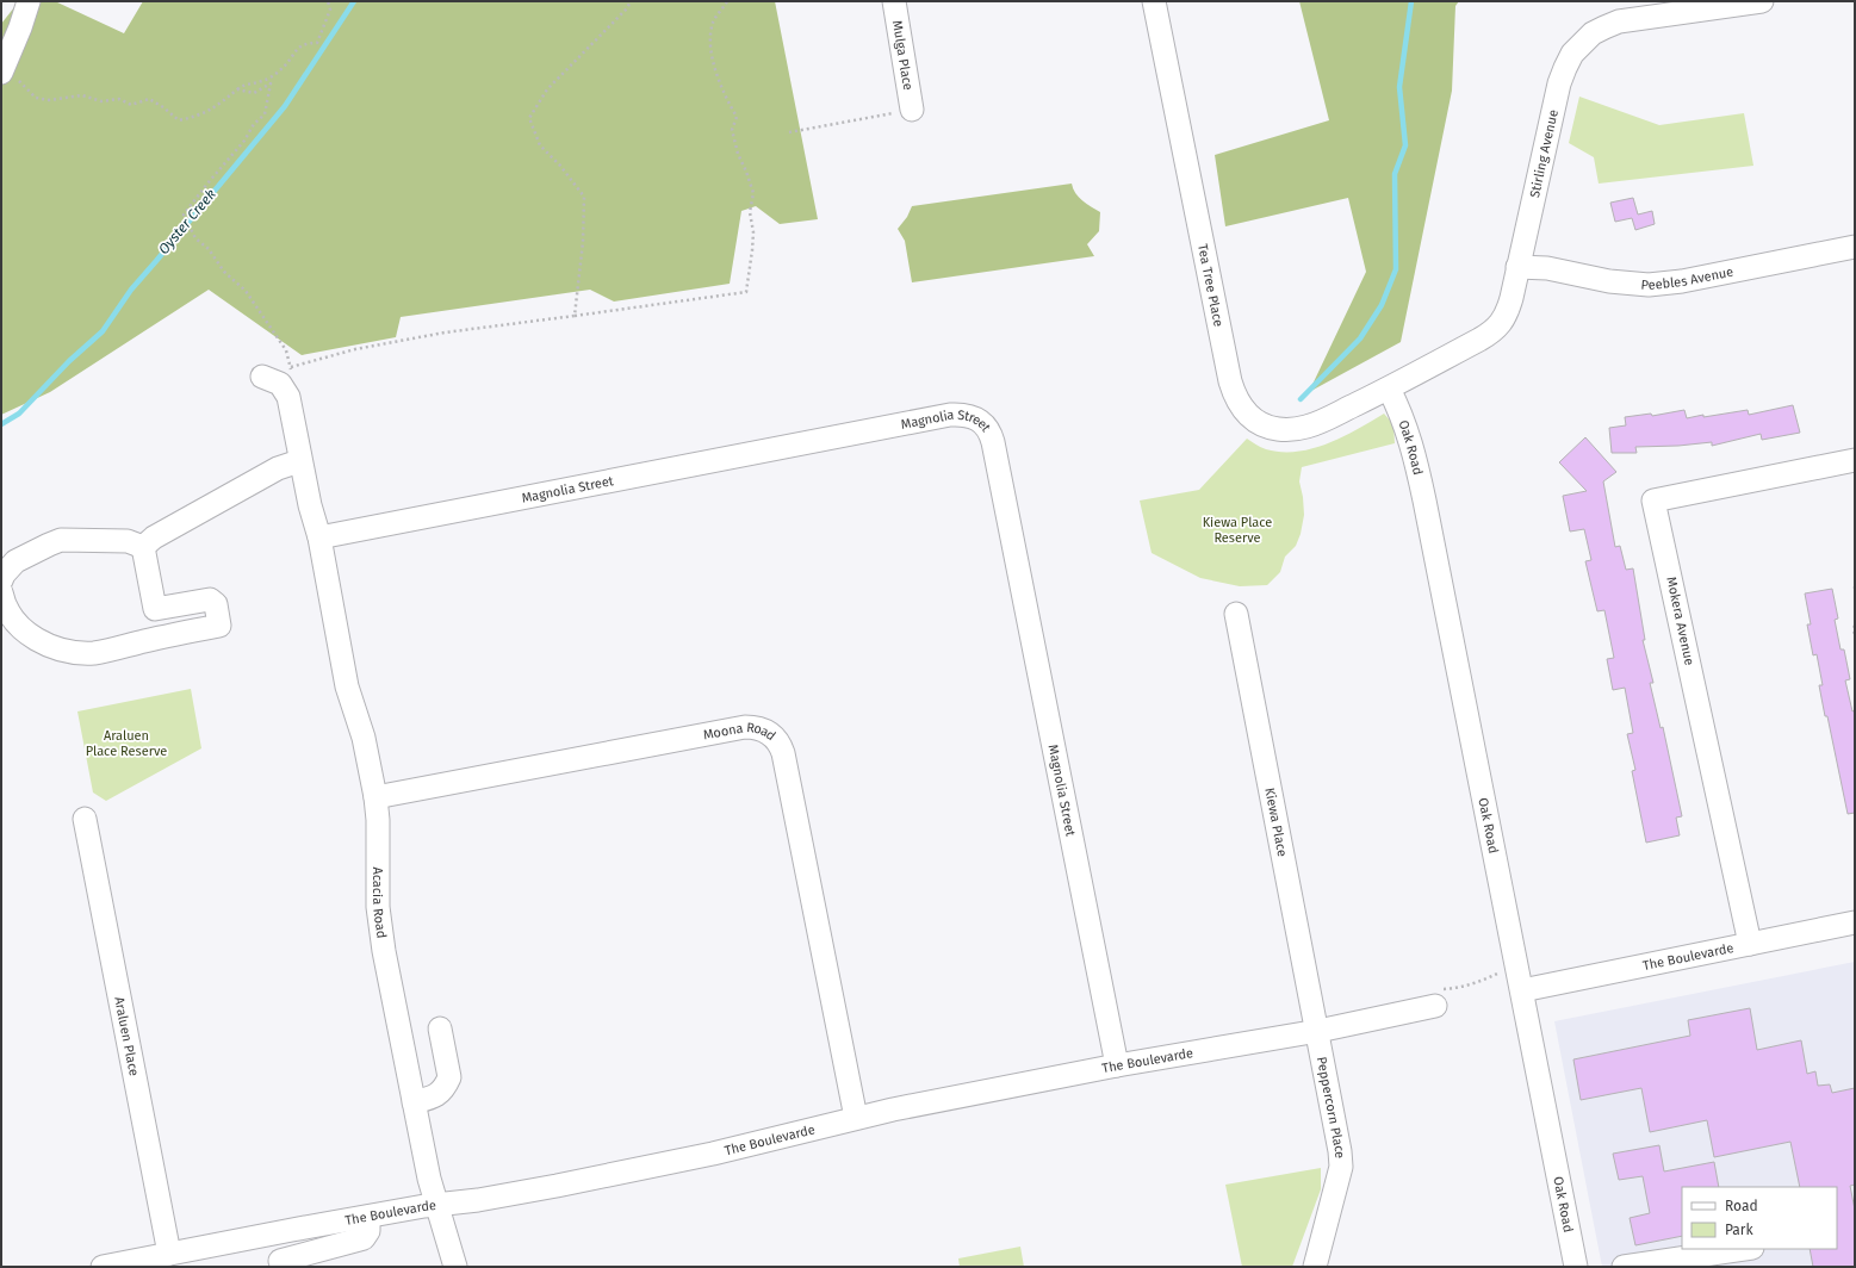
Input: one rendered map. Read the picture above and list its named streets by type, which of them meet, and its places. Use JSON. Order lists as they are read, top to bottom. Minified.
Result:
{"streets":{"street":["Mulga Place","Stirling Avenue","Peebles Avenue","Tea Tree Place","Magnolia Street","Oak Road","Mokera Avenue","Moona Road","Kiewa Place","Acacia Road","The Boulevarde","Araluen Place","Peppercorn Place"]},"crossings":[["Stirling Avenue","Peebles Avenue"],["Stirling Avenue","Tea Tree Place"],["Stirling Avenue","Oak Road"],["Tea Tree Place","Oak Road"],["Magnolia Street","Acacia Road"],["Magnolia Street","The Boulevarde"],["Oak Road","The Boulevarde"],["Mokera Avenue","The Boulevarde"],["Moona Road","Acacia Road"],["Moona Road","The Boulevarde"],["Kiewa Place","The Boulevarde"],["Kiewa Place","Peppercorn Place"],["Acacia Road","The Boulevarde"],["The Boulevarde","Araluen Place"],["The Boulevarde","Peppercorn Place"]],"water":["Oyster Creek"],"parks":["Kiewa Place Reserve","Araluen Place Reserve"],"legend":["Road","Park"]}
